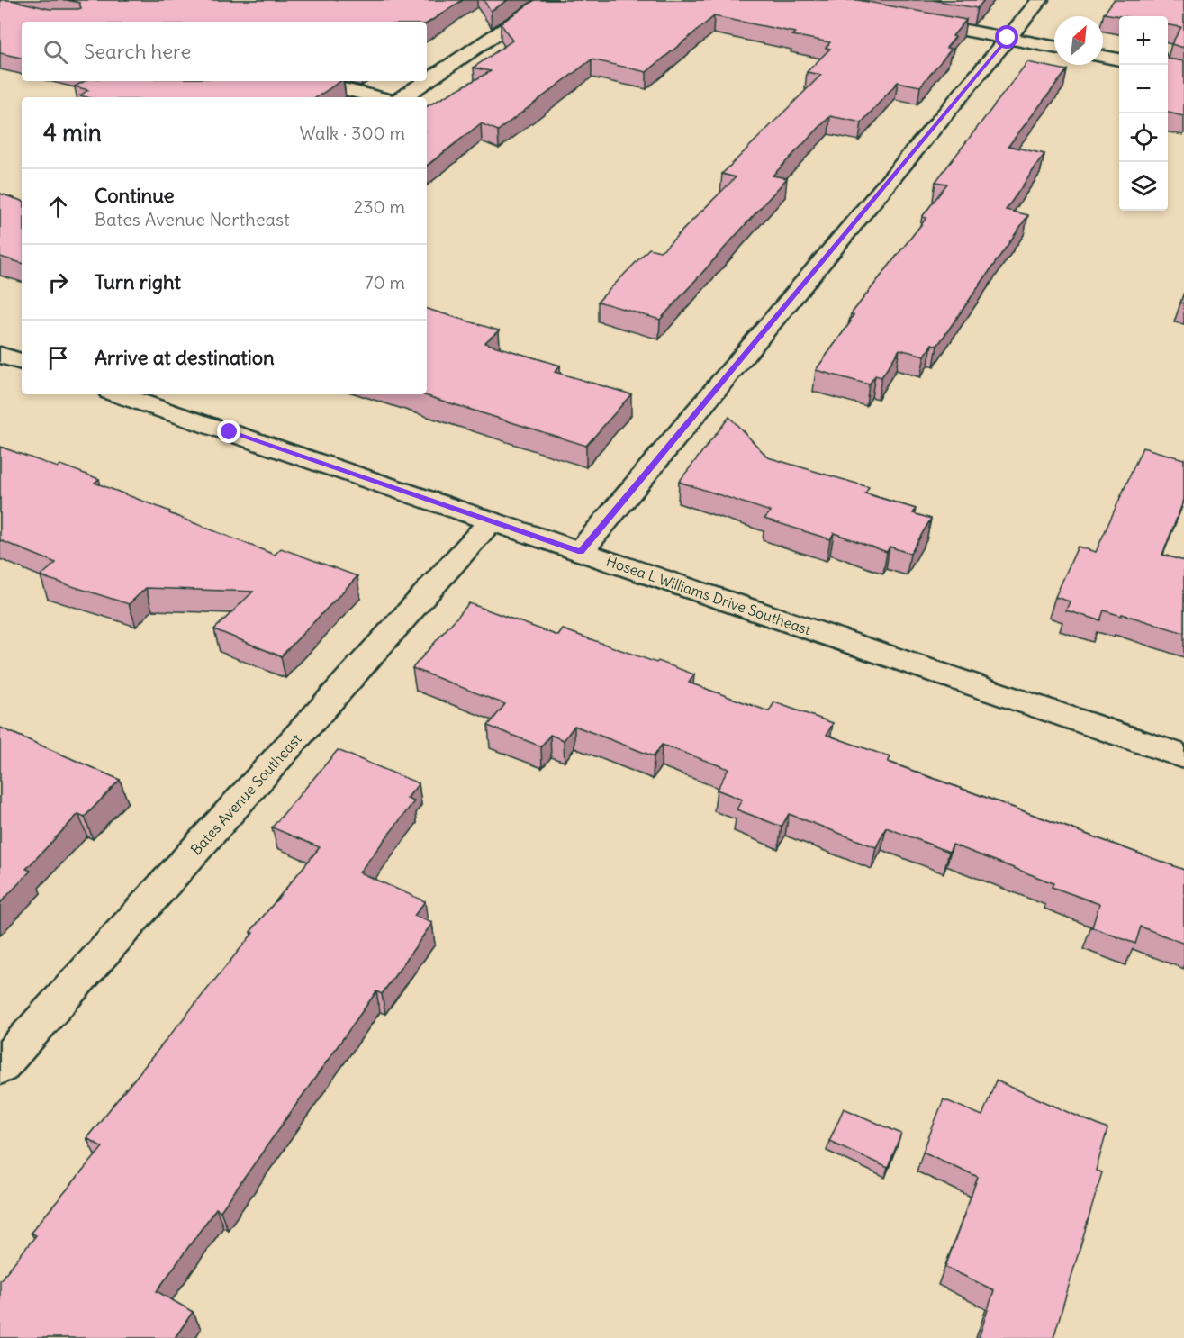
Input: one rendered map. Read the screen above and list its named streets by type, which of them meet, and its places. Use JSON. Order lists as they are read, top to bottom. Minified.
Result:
{"streets":{"street":["Hosea L Williams Drive Southeast","Bates Avenue Southeast"]},"crossings":[["Hosea L Williams Drive Southeast","Bates Avenue Southeast"]],"north":"top right","page":{"map_buttons":["+","−"],"search":"Search here","heading":["4 min","Walk · 300 m"],"list":[["Continue","Bates Avenue Northeast","230 m"],["Turn right","70 m"],"Arrive at destination"]}}
